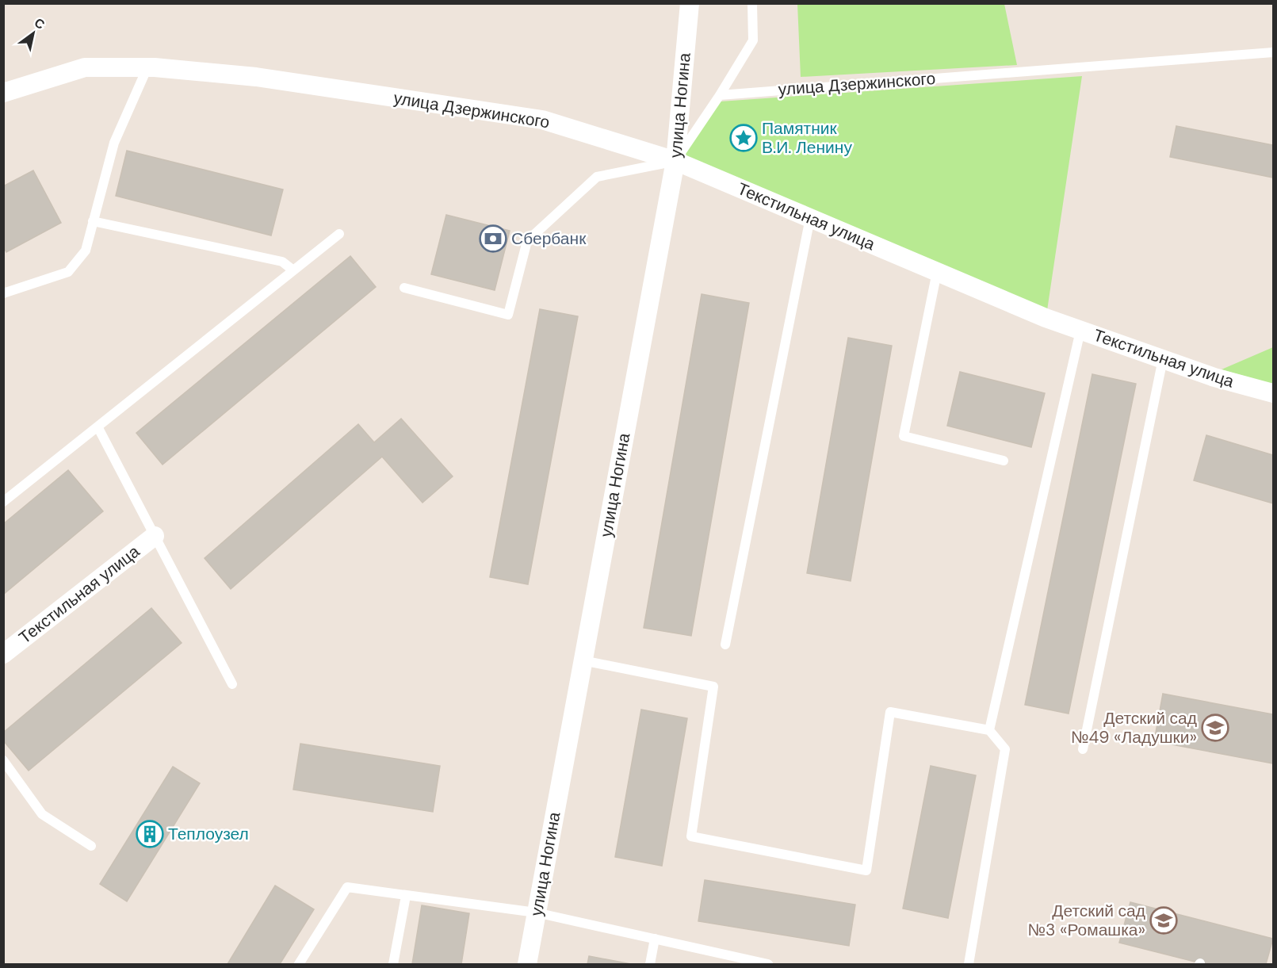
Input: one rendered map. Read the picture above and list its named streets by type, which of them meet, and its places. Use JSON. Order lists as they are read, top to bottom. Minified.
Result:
{"streets":{"street":["улица Дзержинского","улица Ногина","Текстильная улица"]},"crossings":[["улица Дзержинского","улица Ногина"],["улица Дзержинского","Текстильная улица"],["улица Ногина","Текстильная улица"]],"places":{"place":["Памятник В.И. Ленину"],"bank":["Сбербанк"],"school or university":["Детский сад №49 «Ладушки»","Детский сад №3 «Ромашка»"],"building":["Теплоузел"]},"north":"top right"}
